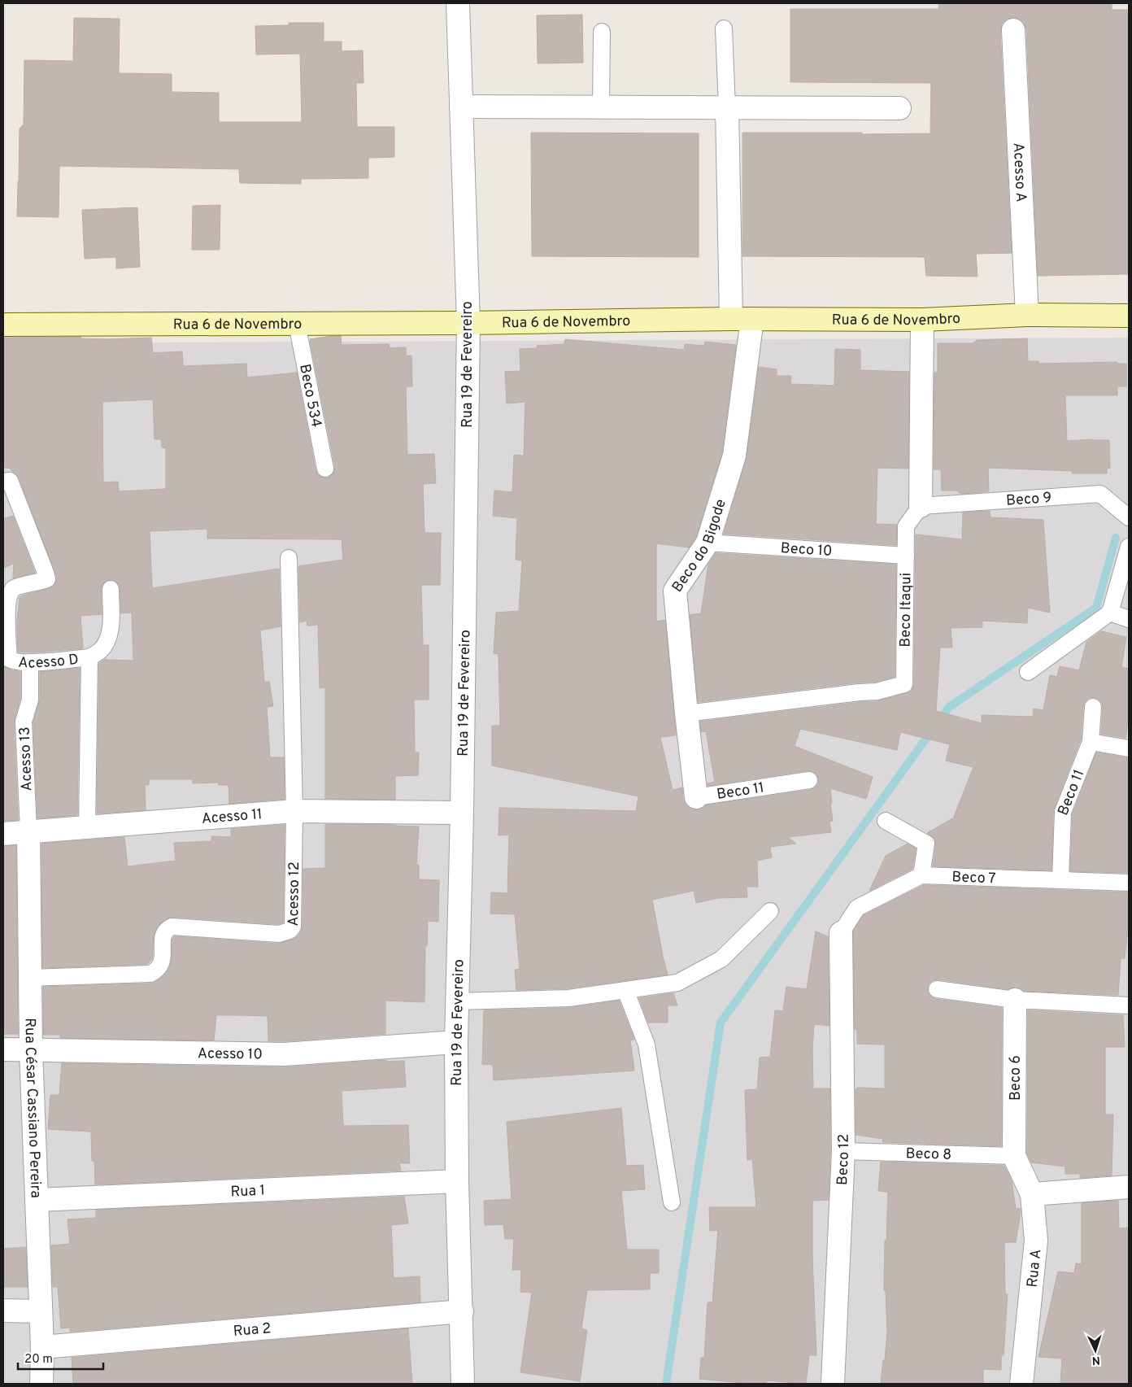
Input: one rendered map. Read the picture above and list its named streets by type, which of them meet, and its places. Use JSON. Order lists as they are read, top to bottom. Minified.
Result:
{"streets":{"street":["Acesso A","Rua 6 de Novembro","Rua 19 de Fevereiro","Beco do Bigode","Acesso 11","Acesso 10","Beco 6","Rua César Cassiano Pereira","Beco 12","Rua 1","Rua A","Rua 2"],"lane":["Beco 534","Beco 9","Beco 10","Beco Itaqui","Acesso D","Acesso 13","Beco 11","Beco 7","Acesso 12","Beco 8"]},"crossings":[["Acesso A","Rua 6 de Novembro"],["Rua 6 de Novembro","Rua 19 de Fevereiro"],["Rua 6 de Novembro","Beco 534"],["Rua 6 de Novembro","Beco do Bigode"],["Rua 19 de Fevereiro","Acesso 11"],["Rua 19 de Fevereiro","Acesso 10"],["Rua 19 de Fevereiro","Rua 1"],["Rua 19 de Fevereiro","Rua 2"],["Beco 9","Beco Itaqui"],["Beco do Bigode","Beco 10"],["Beco do Bigode","Beco Itaqui"],["Beco do Bigode","Beco 11"],["Beco 10","Beco Itaqui"],["Acesso D","Acesso 13"],["Acesso D","Acesso 11"],["Acesso 13","Acesso 11"],["Acesso 13","Rua César Cassiano Pereira"],["Beco 11","Beco 7"],["Acesso 11","Acesso 12"],["Acesso 11","Rua César Cassiano Pereira"],["Beco 7","Beco 12"],["Acesso 12","Rua César Cassiano Pereira"],["Acesso 10","Rua César Cassiano Pereira"],["Beco 6","Beco 8"],["Beco 6","Rua A"],["Rua César Cassiano Pereira","Rua 1"],["Rua César Cassiano Pereira","Rua 2"],["Beco 8","Beco 12"],["Beco 8","Rua A"]],"scale_bar":"20 m","north":"bottom"}
